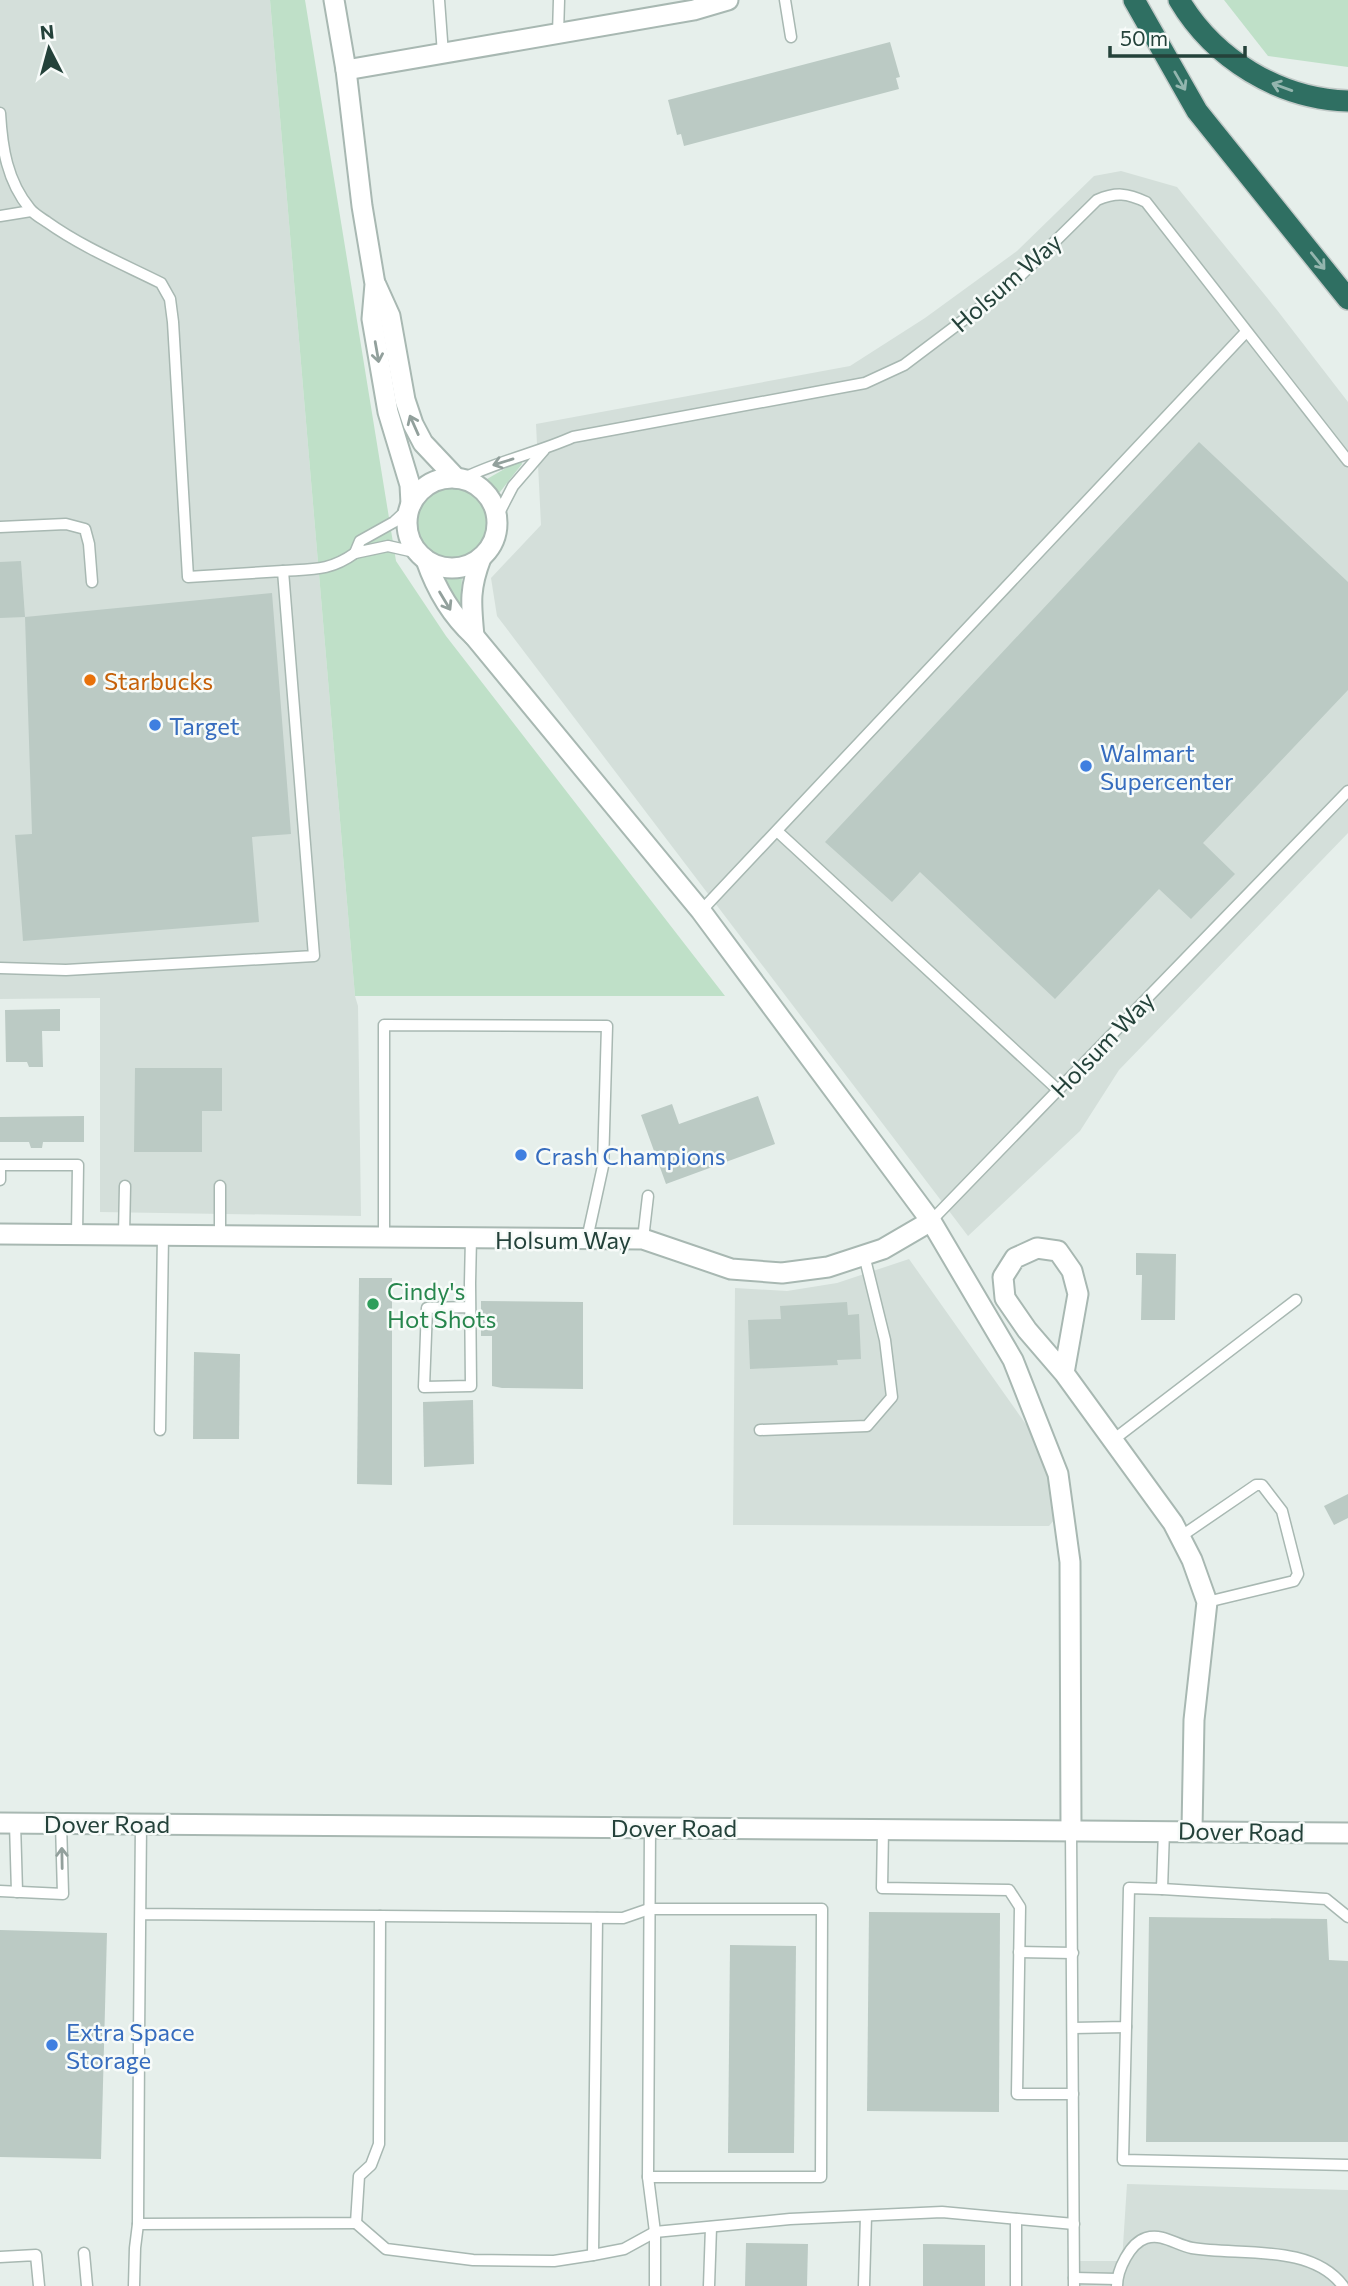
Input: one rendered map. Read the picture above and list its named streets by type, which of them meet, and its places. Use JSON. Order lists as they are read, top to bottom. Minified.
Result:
{"streets":{"street":["Holsum Way","Dover Road"]},"places":["Starbucks","Target","Walmart Supercenter","Crash Champions","Cindy's Hot Shots","Extra Space Storage"],"scale_bar":"50 m","north":"top"}
